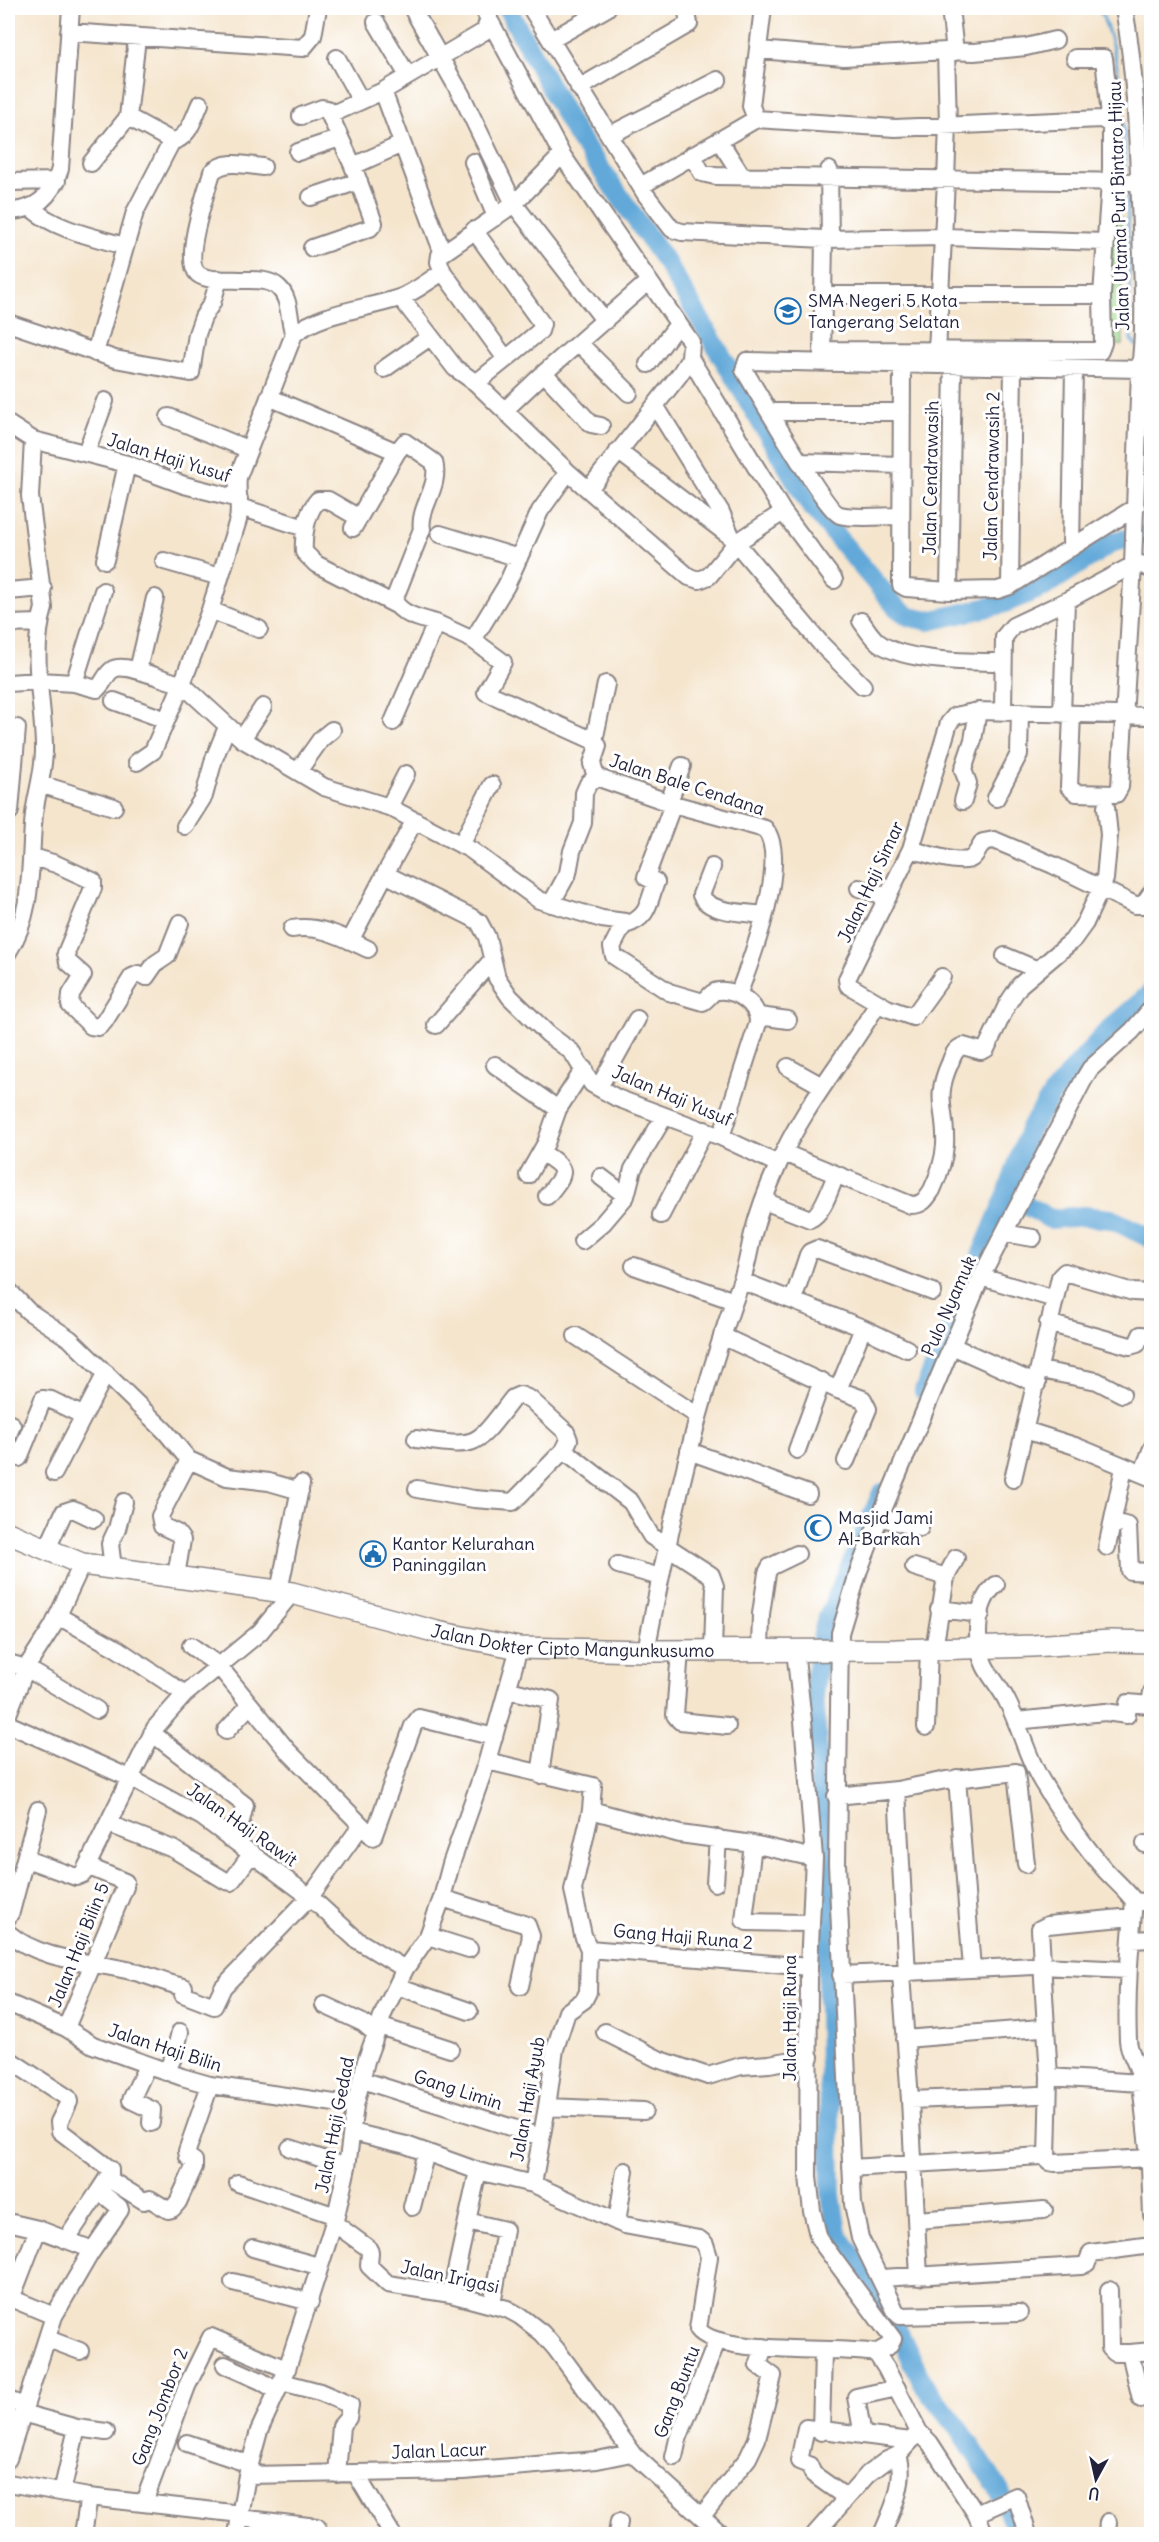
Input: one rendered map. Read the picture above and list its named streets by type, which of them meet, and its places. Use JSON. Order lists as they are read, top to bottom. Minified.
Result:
{"streets":{"main road":["Jalan Dokter Cipto Mangunkusumo"],"street":["Jalan Utama Puri Bintaro Hijau","Jalan Haji Yusuf","Jalan Cendrawasih 2","Jalan Cendrawasih","Jalan Bale Cendana","Jalan Haji Simar","Pulo Nyamuk","Jalan Haji Rawit","Gang Haji Runa 2","Jalan Haji Bilin 5","Jalan Haji Runa","Jalan Haji Bilin","Gang Limin","Jalan Haji Ayub","Jalan Haji Gedad","Jalan Irigasi","Gang Buntu","Gang Jombor 2","Jalan Lacur"]},"crossings":[["Jalan Utama Puri Bintaro Hijau","Jalan Haji Simar"],["Pulo Nyamuk","Jalan Dokter Cipto Mangunkusumo"],["Pulo Nyamuk","Jalan Haji Runa"],["Jalan Dokter Cipto Mangunkusumo","Jalan Haji Rawit"],["Jalan Dokter Cipto Mangunkusumo","Jalan Haji Runa"],["Jalan Dokter Cipto Mangunkusumo","Jalan Haji Gedad"],["Jalan Haji Rawit","Jalan Haji Gedad"],["Gang Haji Runa 2","Jalan Haji Runa"],["Gang Haji Runa 2","Jalan Haji Ayub"],["Jalan Haji Bilin 5","Jalan Haji Bilin"],["Jalan Haji Bilin","Jalan Haji Gedad"],["Gang Limin","Jalan Haji Ayub"],["Gang Limin","Jalan Haji Gedad"],["Jalan Haji Ayub","Jalan Haji Gedad"],["Jalan Haji Gedad","Jalan Irigasi"],["Jalan Haji Gedad","Gang Jombor 2"],["Jalan Haji Gedad","Jalan Lacur"],["Jalan Irigasi","Jalan Lacur"]],"places":{"school or university":["SMA Negeri 5 Kota Tangerang Selatan"],"mosque":["Masjid Jami Al-Barkah"],"public building":["Kantor Kelurahan Paninggilan"]},"north":"bottom"}
